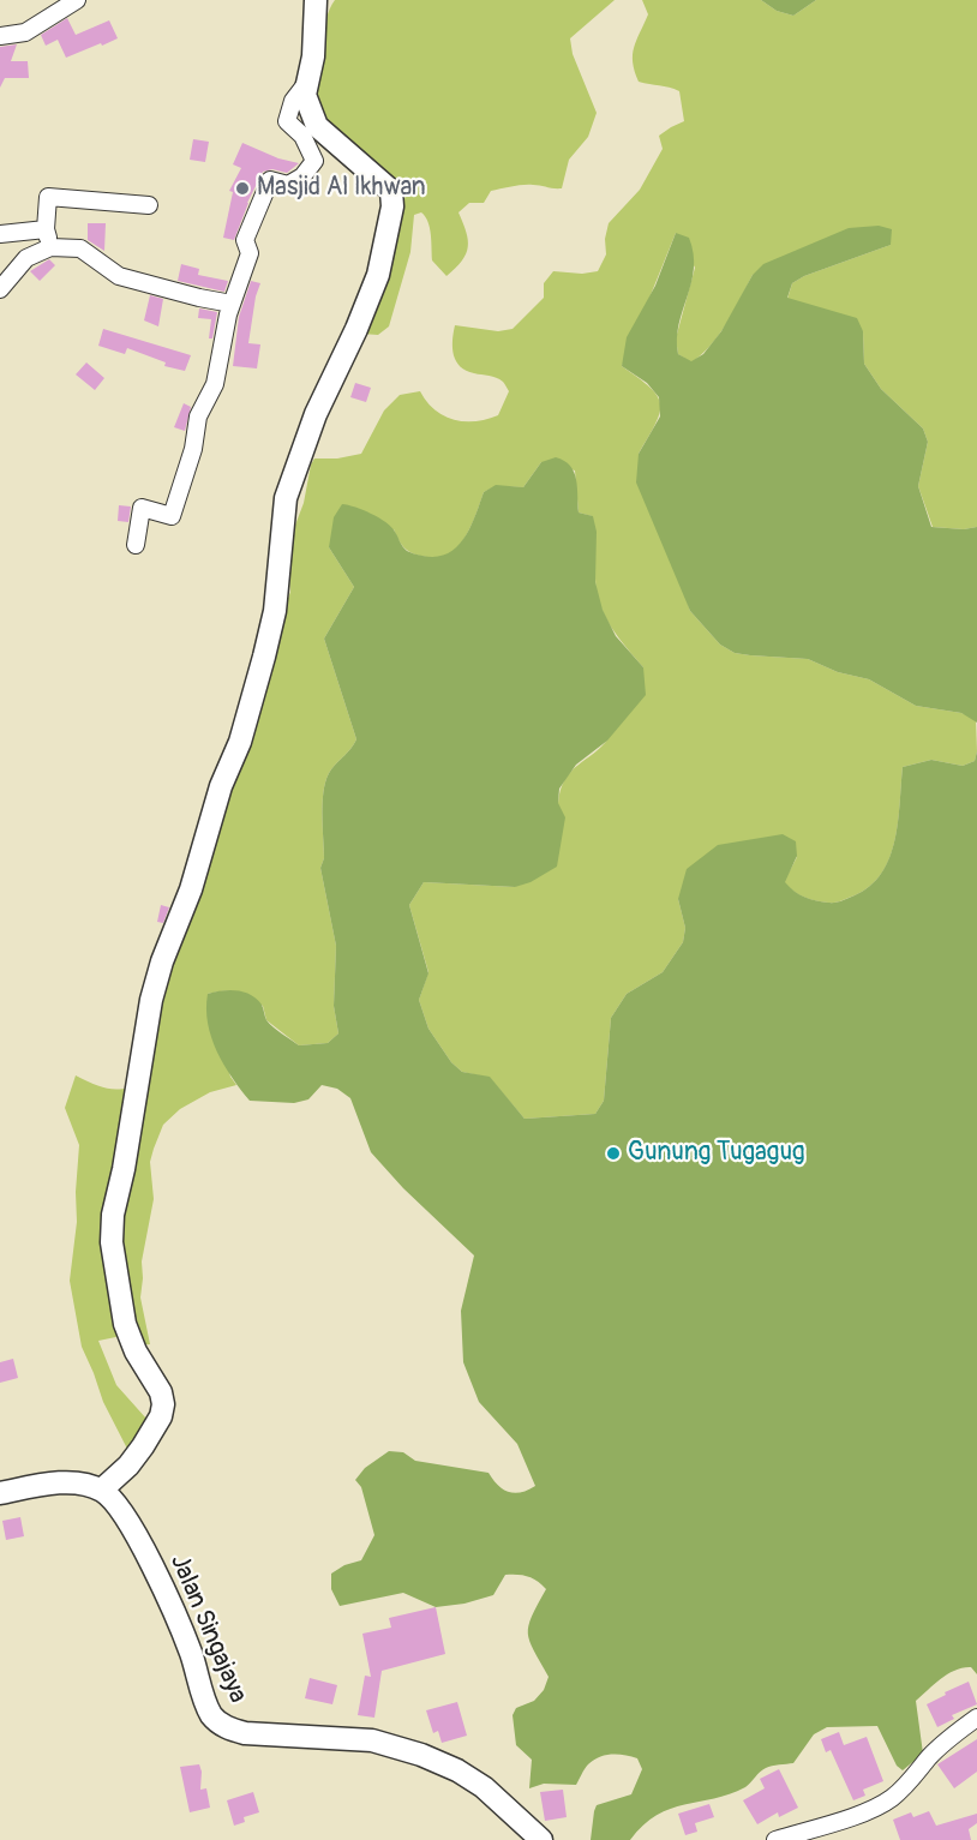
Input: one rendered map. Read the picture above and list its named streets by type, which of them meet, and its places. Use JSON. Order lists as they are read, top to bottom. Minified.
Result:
{"streets":{"street":["Jalan Singajaya"]},"places":["Masjid Al Ikhwan","Gunung Tugagug"]}
